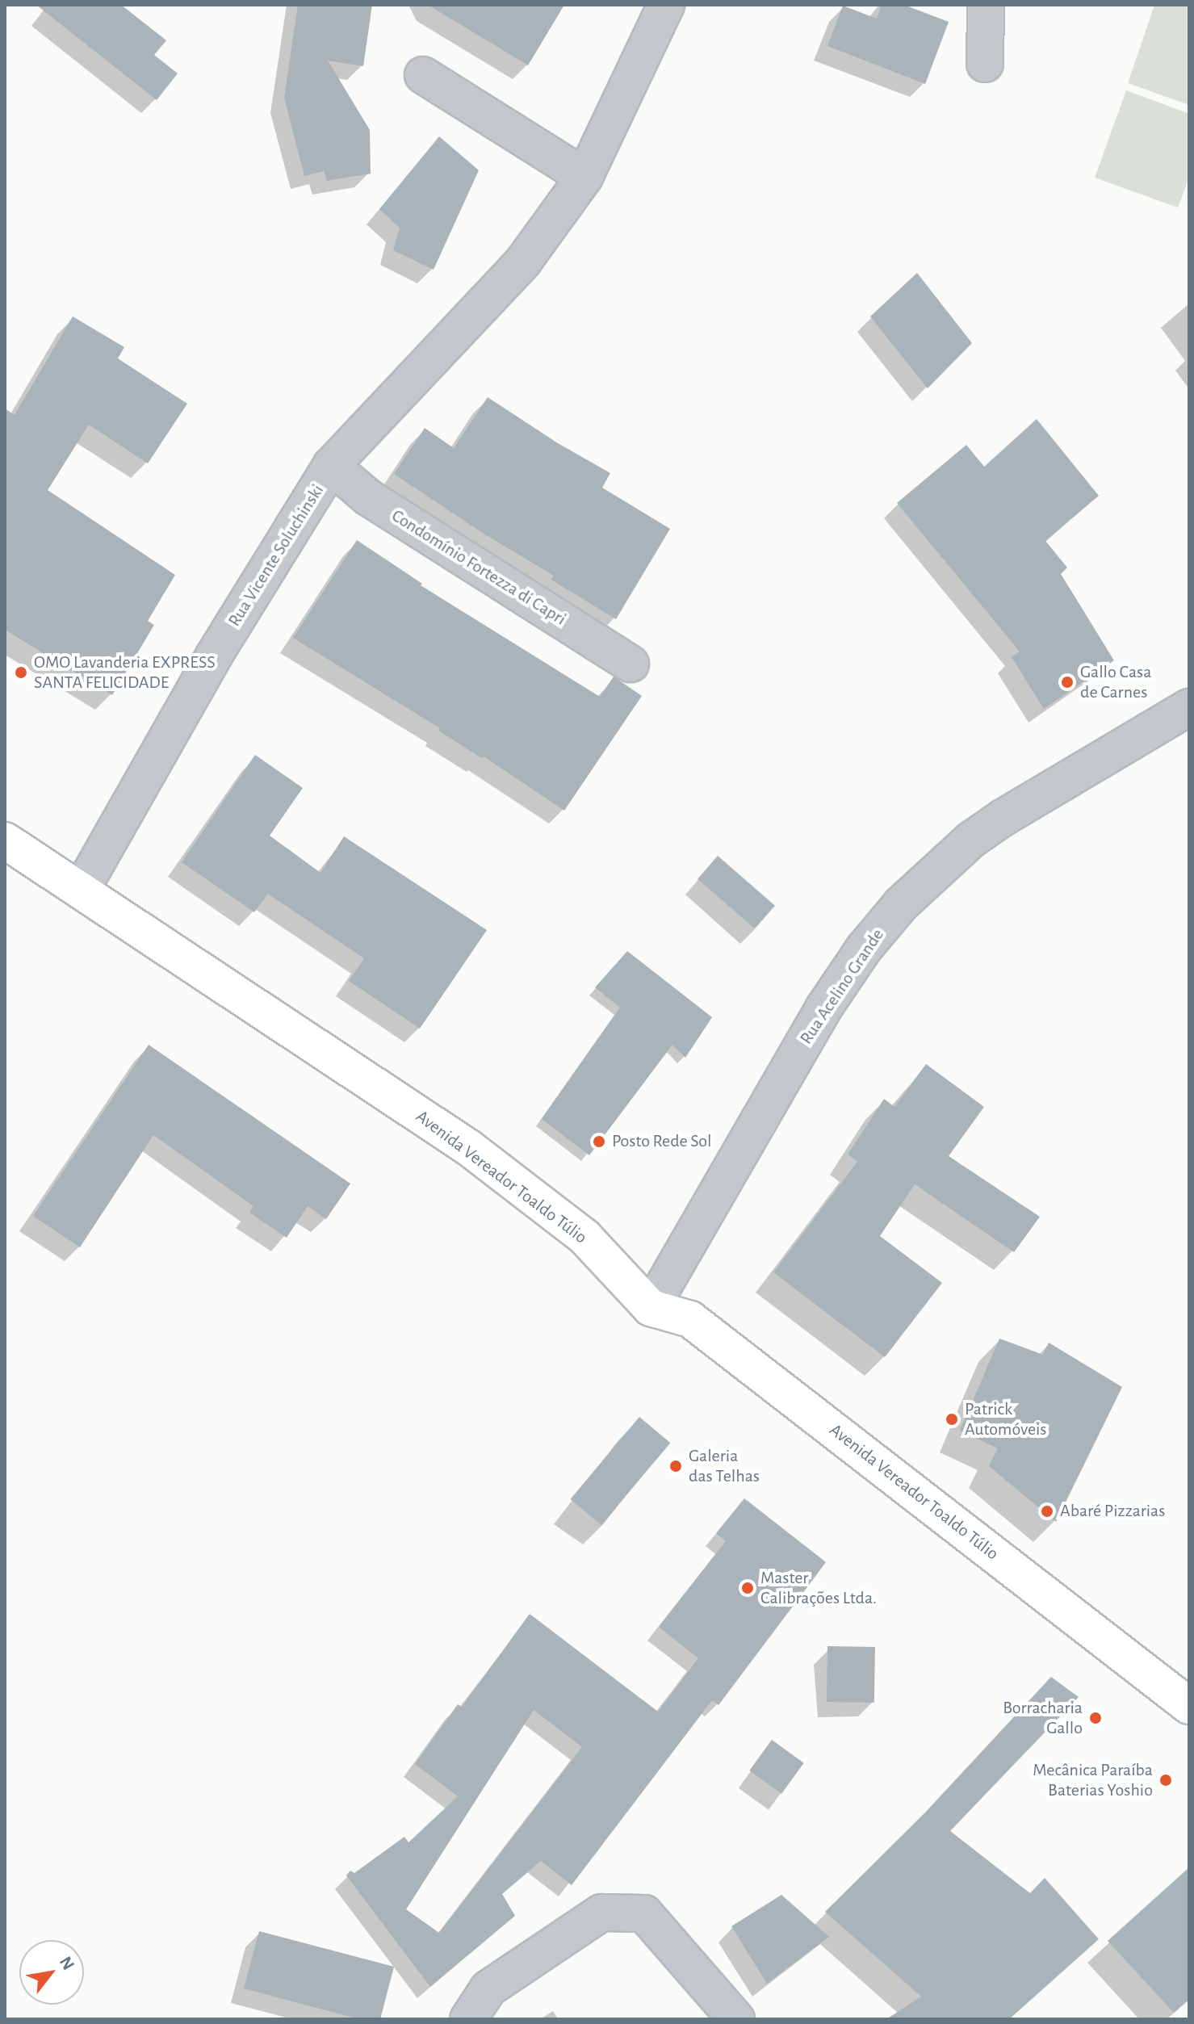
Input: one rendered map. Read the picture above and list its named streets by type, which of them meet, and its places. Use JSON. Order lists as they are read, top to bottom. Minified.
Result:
{"streets":{"main road":["Avenida Vereador Toaldo Túlio"],"street":["Rua Vicente Soluchinski","Condomínio Fortezza di Capri","Rua Acelino Grande"]},"crossings":[["Rua Vicente Soluchinski","Condomínio Fortezza di Capri"],["Rua Vicente Soluchinski","Avenida Vereador Toaldo Túlio"],["Rua Acelino Grande","Avenida Vereador Toaldo Túlio"]],"places":["OMO Lavanderia EXPRESS SANTA FELICIDADE","Gallo Casa de Carnes","Posto Rede Sol","Patrick Automóveis","Galeria das Telhas","Abaré Pizzarias","Master Calibrações Ltda.","Borracharia Gallo","Mecânica Paraíba Baterias Yoshio"],"north":"top right"}
